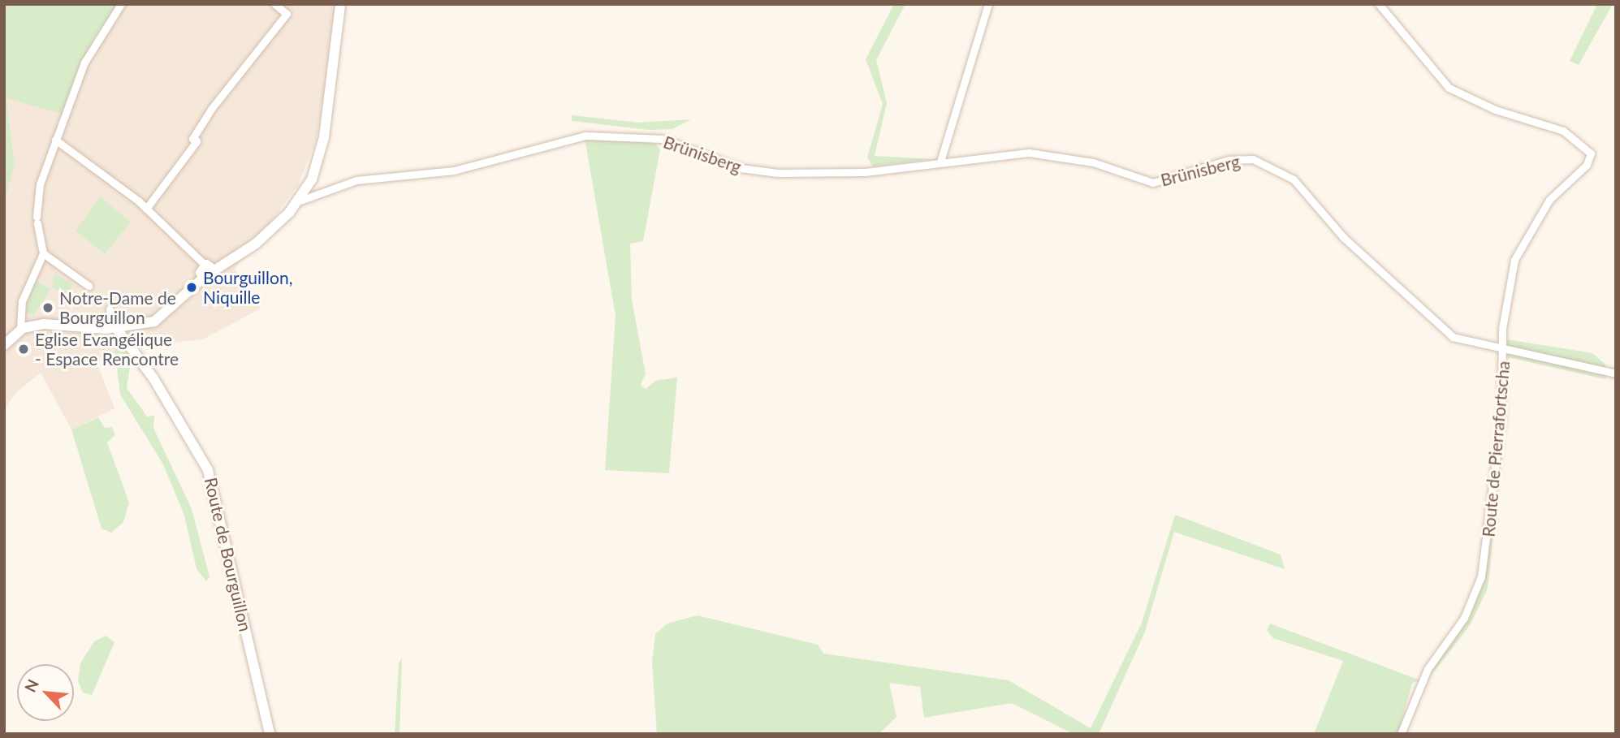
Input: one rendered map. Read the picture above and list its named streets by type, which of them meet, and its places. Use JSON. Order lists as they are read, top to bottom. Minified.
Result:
{"streets":{"main road":["Route de Bourguillon"],"street":["Brünisberg","Route de Pierrafortscha"]},"crossings":[["Brünisberg","Route de Pierrafortscha"]],"places":["Bourguillon, Niquille","Notre-Dame de Bourguillon","Eglise Evangélique - Espace Rencontre"],"north":"top left"}
